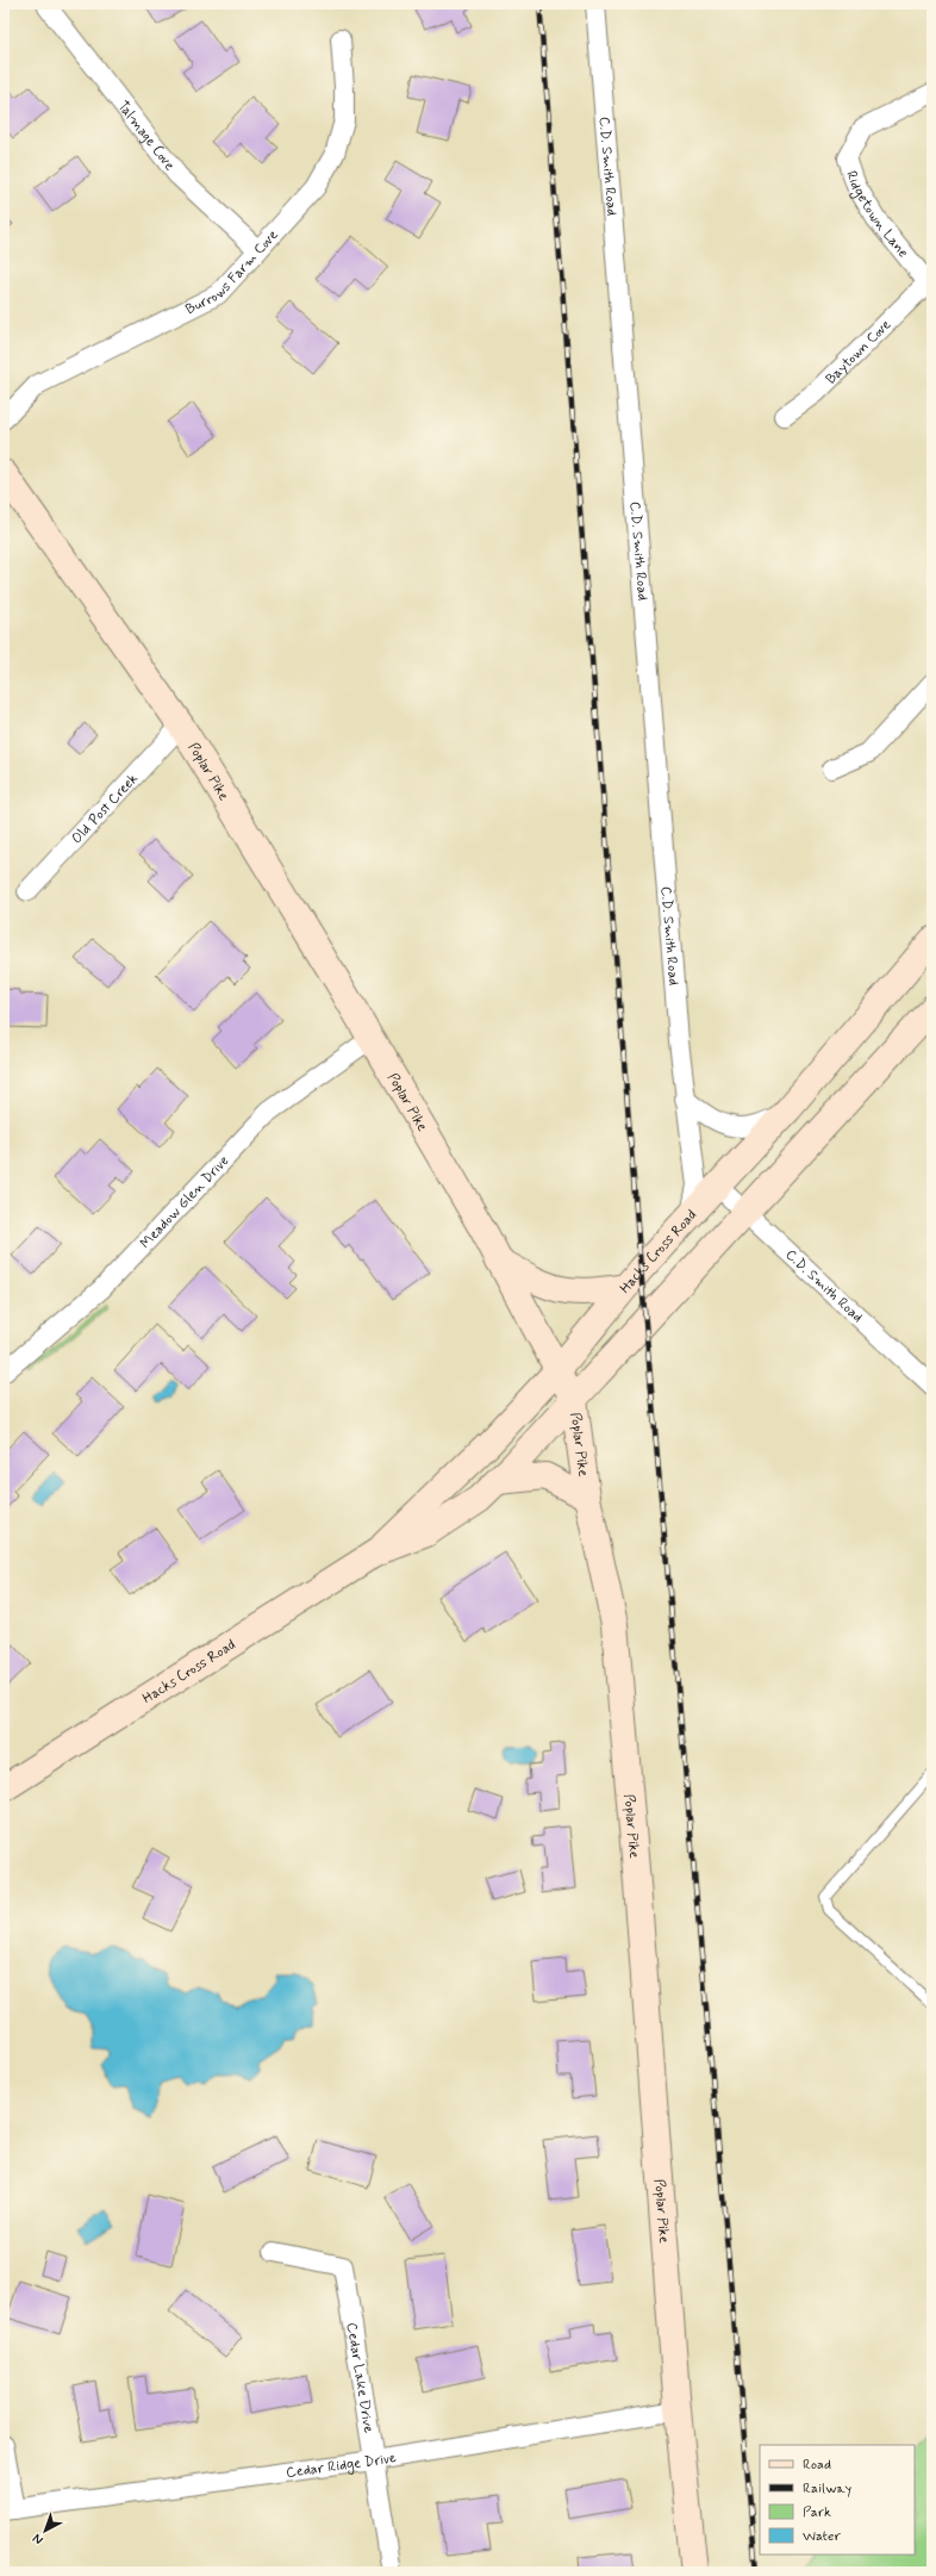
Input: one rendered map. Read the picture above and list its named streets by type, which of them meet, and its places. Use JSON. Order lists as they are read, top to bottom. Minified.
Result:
{"streets":{"main road":["Poplar Pike","Hacks Cross Road"],"street":["Talmage Cove","C.D. Smith Road","Ridgetown Lane","Burrows Farm Cove","Baytown Cove","Old Post Creek","Meadow Glen Drive","Cedar Lake Drive","Cedar Ridge Drive"]},"crossings":[["Talmage Cove","Burrows Farm Cove"],["C.D. Smith Road","Hacks Cross Road"],["Ridgetown Lane","Baytown Cove"],["Poplar Pike","Old Post Creek"],["Poplar Pike","Meadow Glen Drive"],["Poplar Pike","Hacks Cross Road"],["Poplar Pike","Cedar Ridge Drive"],["Cedar Lake Drive","Cedar Ridge Drive"]],"legend":["Road","Railway","Park","Water"],"north":"bottom left"}
